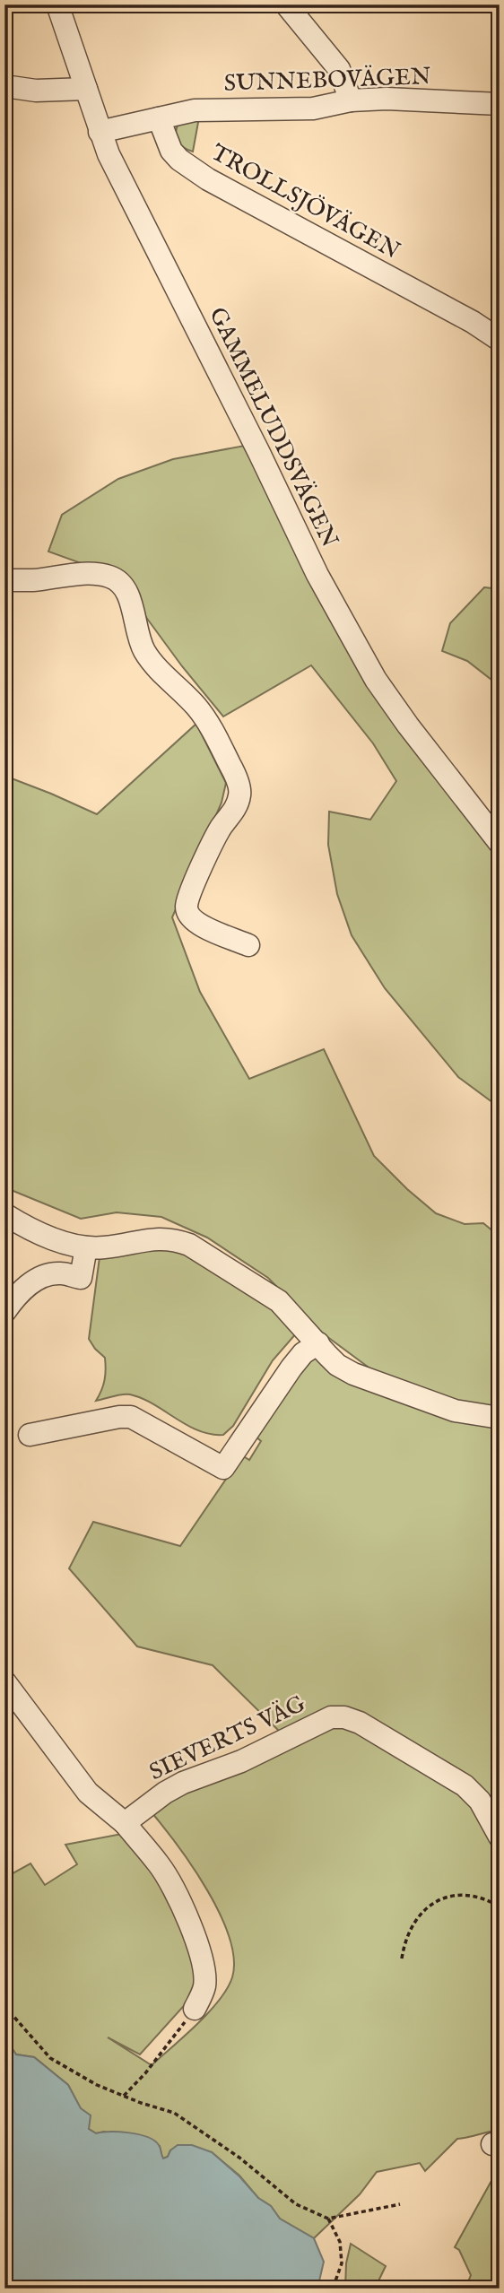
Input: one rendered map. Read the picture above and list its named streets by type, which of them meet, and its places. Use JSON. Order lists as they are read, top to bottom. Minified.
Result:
{"streets":{"street":["SUNNEBOVÄGEN","TROLLSJÖVÄGEN","GAMMELUDDSVÄGEN","SIEVERTS VÄG"]},"crossings":[["SUNNEBOVÄGEN","TROLLSJÖVÄGEN"]]}
